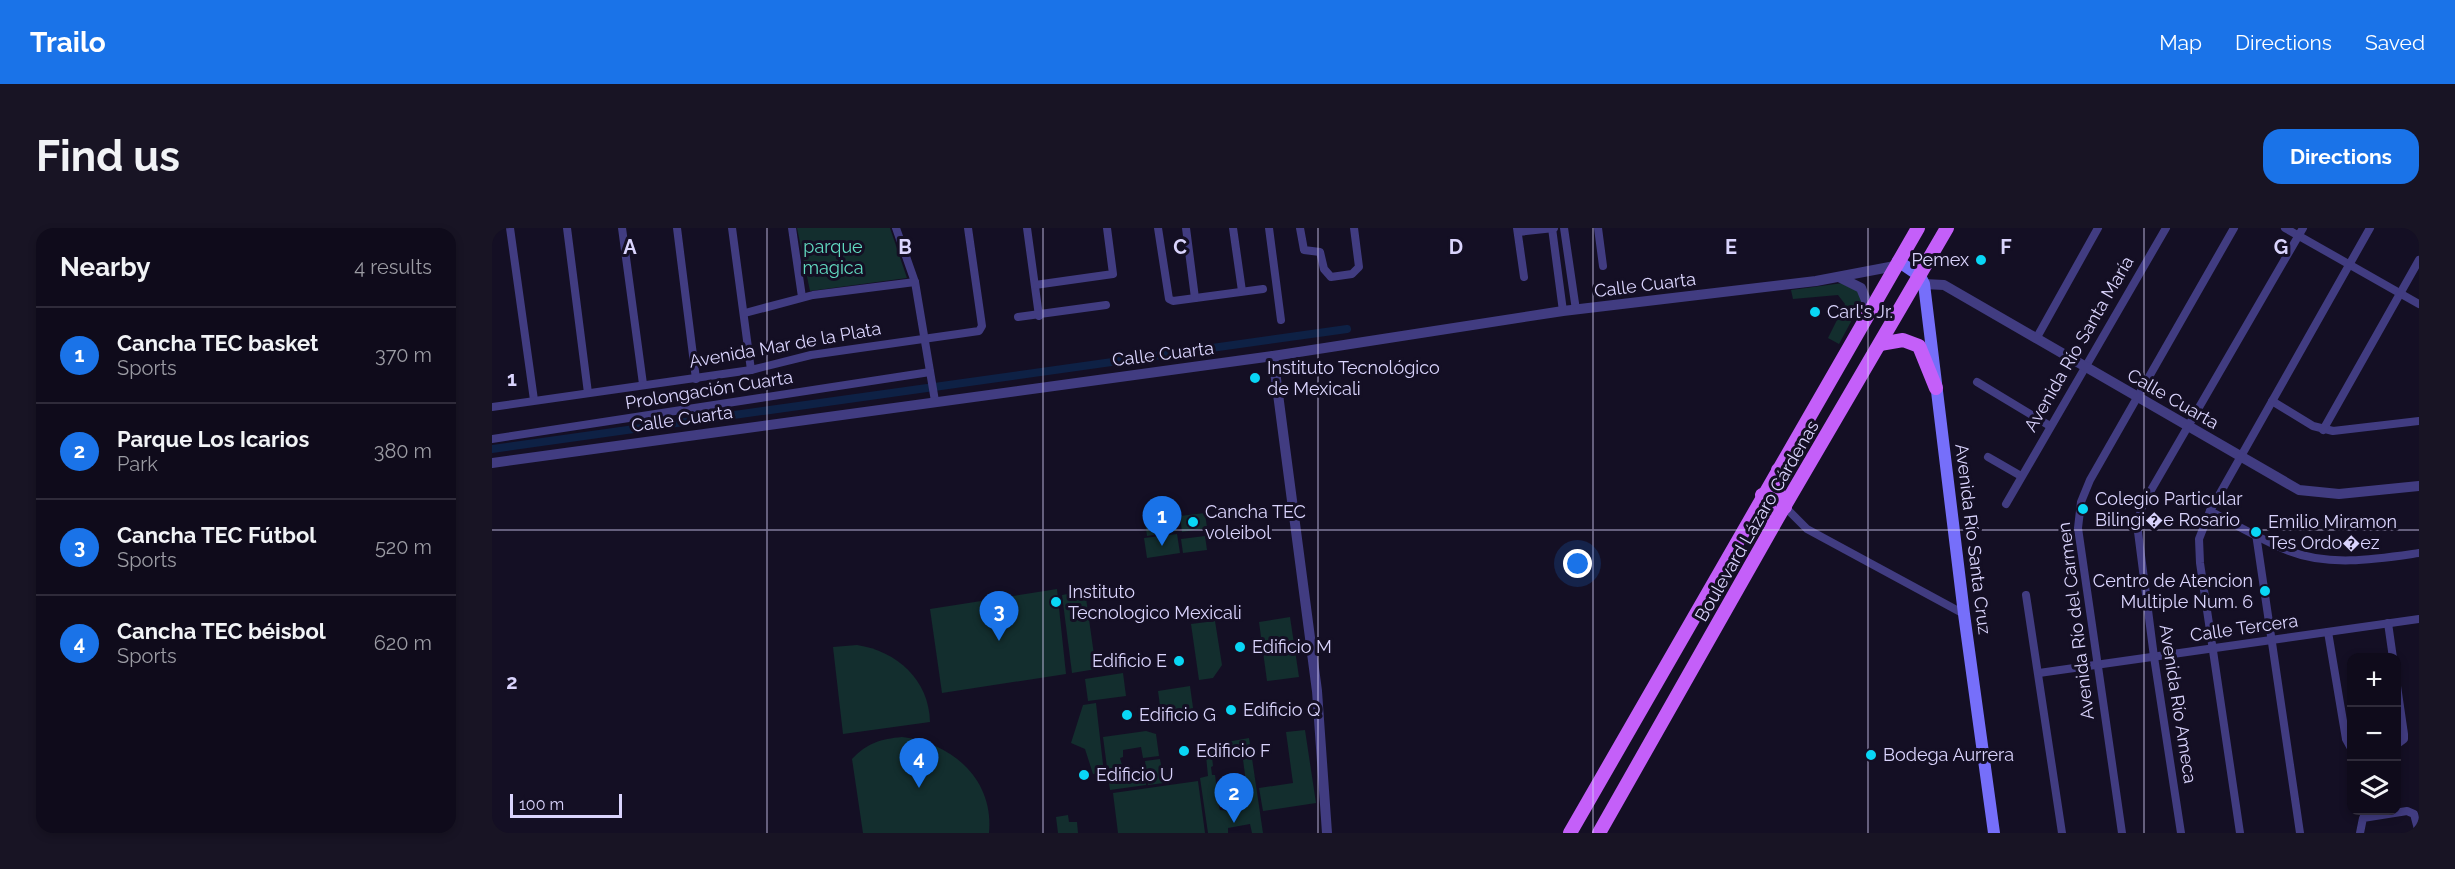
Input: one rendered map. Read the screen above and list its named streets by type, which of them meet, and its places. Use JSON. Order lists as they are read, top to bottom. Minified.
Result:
{"streets":{"main road":["Boulevard Lázaro Cárdenas","Avenida Río Santa Cruz"],"street":["Calle Cuarta","Avenida Río Santa María","Avenida Mar de la Plata","Prolongación Cuarta","Avenida Río del Carmen","Calle Tercera","Avenida Río Ameca"]},"crossings":[["Calle Cuarta","Avenida Río Santa María"],["Calle Cuarta","Boulevard Lázaro Cárdenas"],["Calle Cuarta","Avenida Río Santa Cruz"],["Calle Cuarta","Avenida Río del Carmen"],["Calle Cuarta","Avenida Río Ameca"],["Boulevard Lázaro Cárdenas","Avenida Río Santa Cruz"],["Avenida Río del Carmen","Calle Tercera"],["Calle Tercera","Avenida Río Ameca"]],"parks":["parque magica"],"places":["Pemex","Carl's Jr.","Instituto Tecnológico de Mexicali","Colegio Particular Bilingi�e Rosario","Cancha TEC voleibol","Emilio Miramon Tes Ordo�ez","Centro de Atencion Multiple Num. 6","Instituto Tecnologico Mexicali","Edificio M","Edificio E","Edificio Q","Edificio G","Edificio F","Bodega Aurrera","Edificio U"],"scale_bar":"100 m","page":{"header":"Trailo","nav":["Map","Directions","Saved"],"buttons":"Directions","title":"Find us","heading":["Nearby","4 results"],"list":[{"mark":"1","name":"Cancha TEC basket","note":"Sports","value":"370 m"},{"mark":"2","name":"Parque Los Icarios","note":"Park","value":"380 m"},{"mark":"3","name":"Cancha TEC Fútbol","note":"Sports","value":"520 m"},{"mark":"4","name":"Cancha TEC béisbol","note":"Sports","value":"620 m"}],"pins":["1","3","4","2"],"map_buttons":["+","−"],"scale":"100 m"},"grid":{"columns":["A","B","C","D","E","F","G"],"rows":["1","2"]}}
